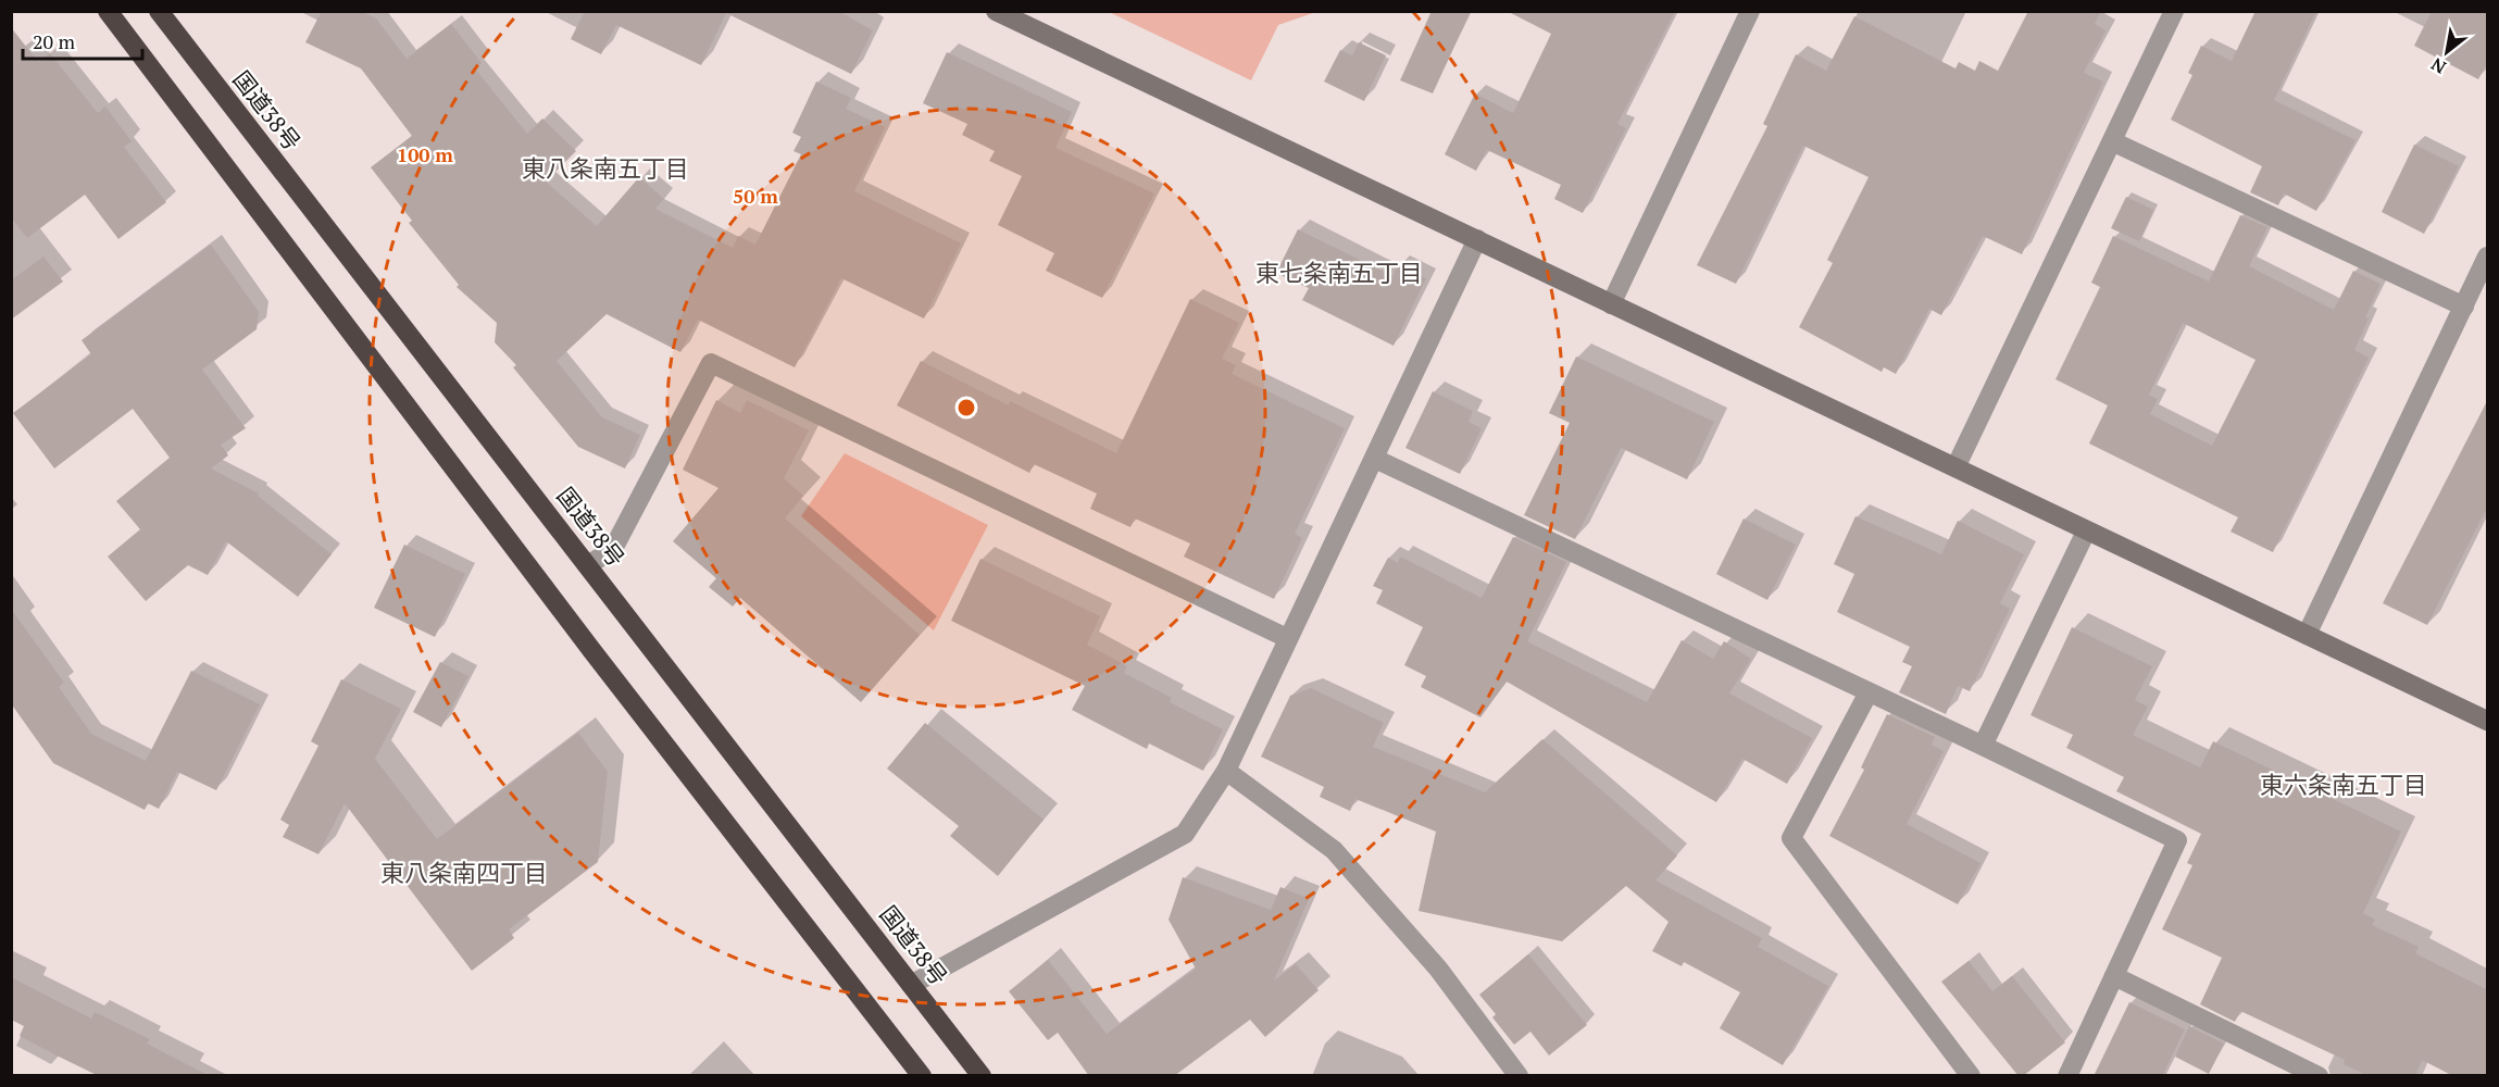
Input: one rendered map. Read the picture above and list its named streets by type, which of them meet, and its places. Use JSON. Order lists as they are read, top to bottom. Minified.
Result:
{"streets":{"highway":["国道38号"]},"districts":["東八条南五丁目","東七条南五丁目","東六条南五丁目","東八条南四丁目"],"scale_bar":"20 m","north":"bottom left","rings":["100 m","50 m"]}
